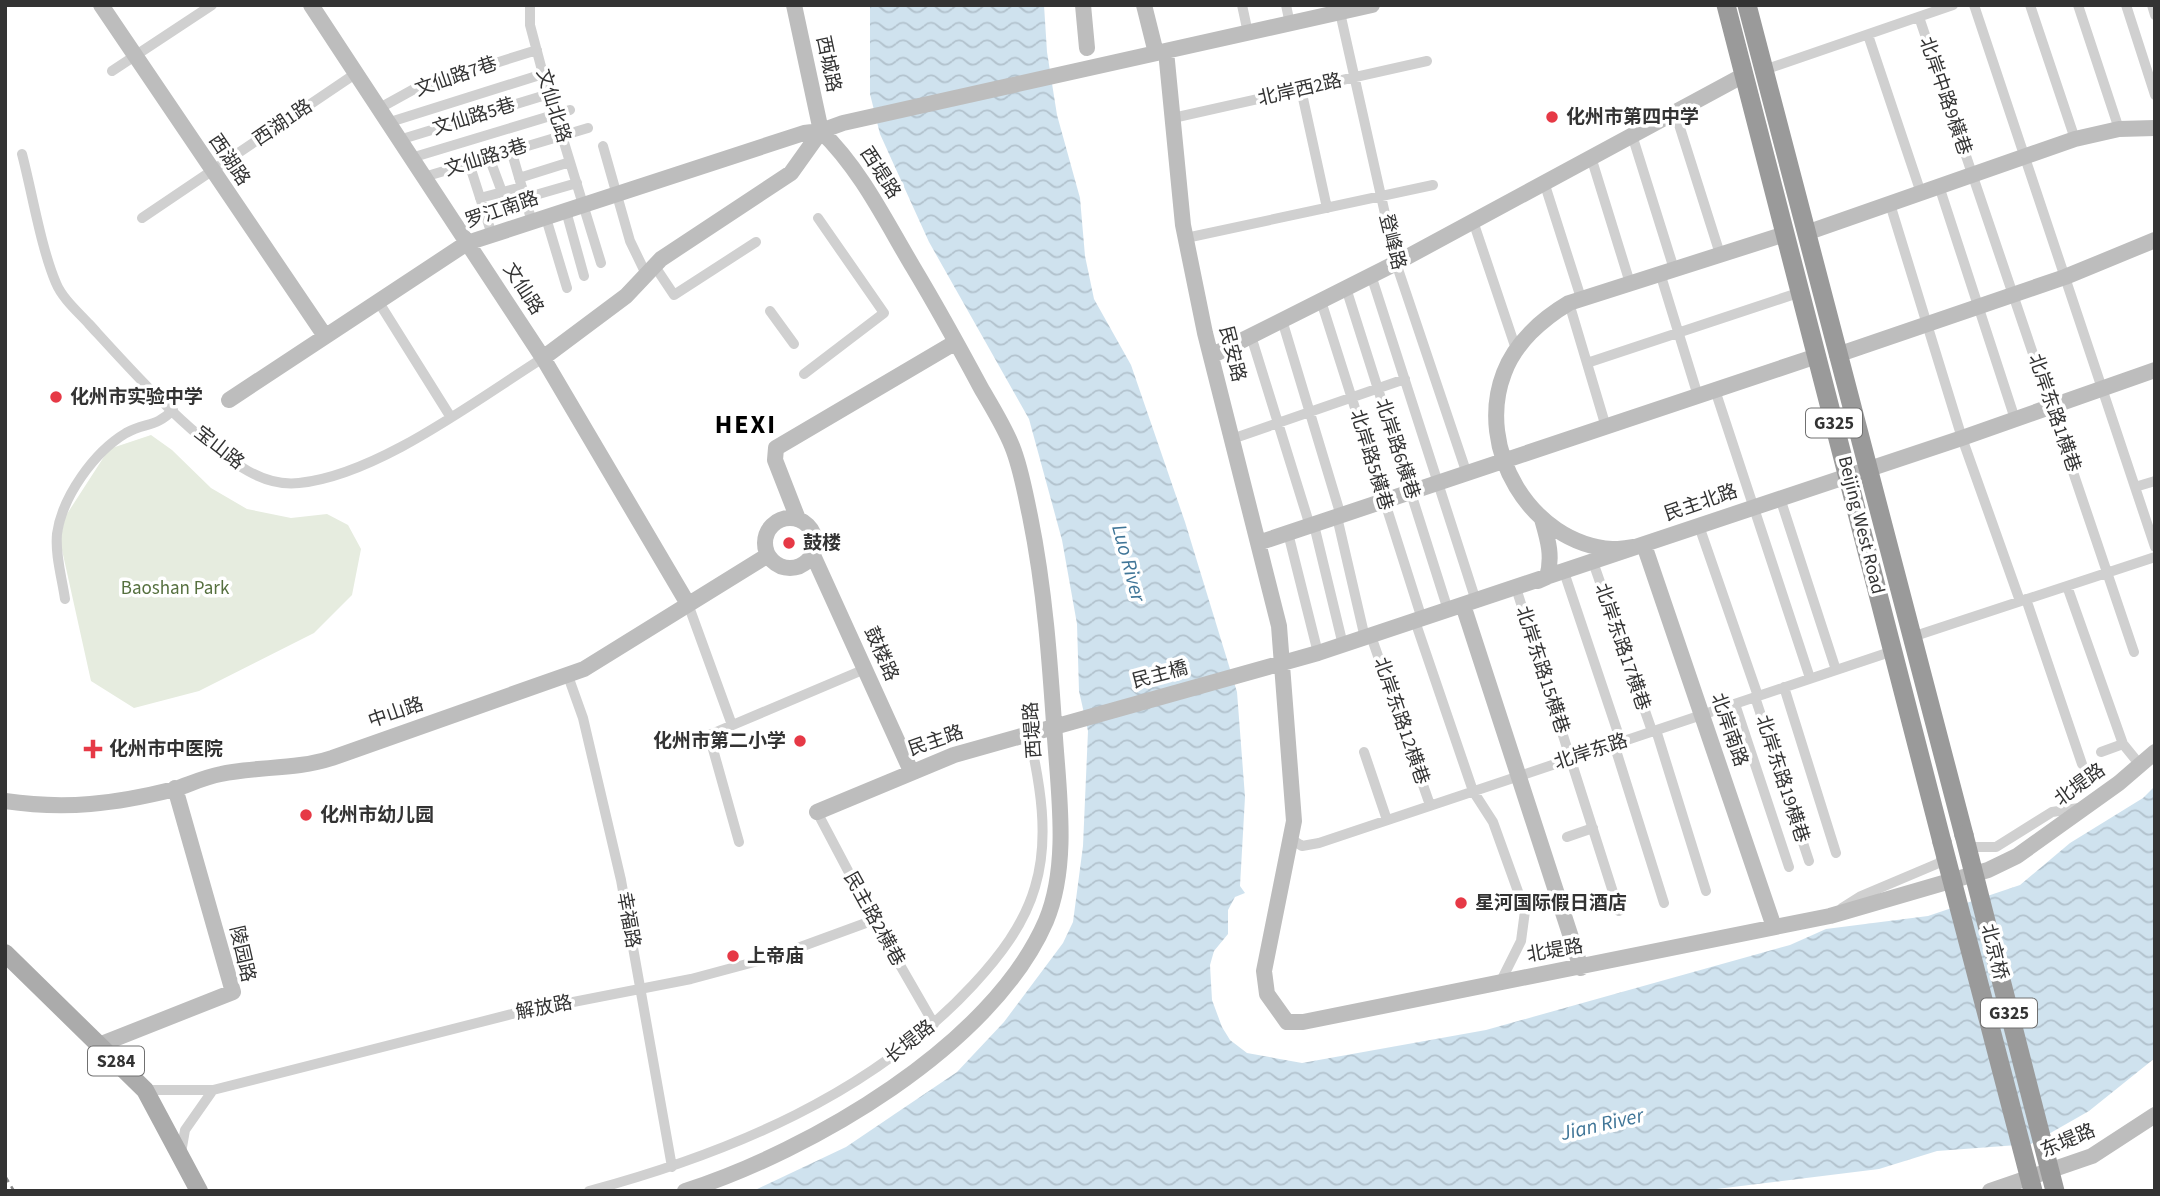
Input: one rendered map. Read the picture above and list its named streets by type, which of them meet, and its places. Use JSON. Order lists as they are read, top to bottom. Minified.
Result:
{"streets":{"highway":["G325","Beijing West Road","北京桥"],"main road":["S284"],"street":["西城路","文仙路7巷","北岸西2路","北岸中路9橫巷","文仙北路","文仙路5巷","西湖1路","文仙路3巷","西湖路","西堤路","罗江南路","登峰路","文仙路","民安路","北岸东路1横巷","宝山路","北岸路6橫巷","北岸路5橫巷","民主北路","北岸东路17横巷","鼓楼路","北岸东路15横巷","民主橋","中山路","北岸东路12横巷","北岸南路","民主路","北岸东路","北岸东路19横巷","北堤路","民主路2横巷","幸福路","陵园路","解放路","长堤路","东堤路"]},"crossings":[["西城路","西堤路"],["西城路","罗江南路"],["文仙路7巷","文仙北路"],["文仙路7巷","文仙路"],["北岸西2路","登峰路"],["北岸西2路","民安路"],["北岸中路9橫巷","北岸东路1横巷"],["文仙北路","文仙路5巷"],["文仙北路","文仙路3巷"],["文仙北路","罗江南路"],["文仙路5巷","文仙路"],["西湖1路","西湖路"],["西湖1路","文仙路"],["文仙路3巷","文仙路"],["西湖路","罗江南路"],["西堤路","罗江南路"],["西堤路","民主路"],["罗江南路","登峰路"],["罗江南路","文仙路"],["罗江南路","民安路"],["文仙路","宝山路"],["文仙路","中山路"],["民安路","民主北路"],["民安路","北堤路"],["北岸东路1横巷","民主北路"],["北岸路6橫巷","民主北路"],["北岸路5橫巷","民主北路"],["北岸路5橫巷","北岸东路"],["北岸路5橫巷","北堤路"],["民主北路","Beijing West Road"],["民主北路","北岸东路17横巷"],["民主北路","北岸东路15横巷"],["民主北路","民主橋"],["民主北路","北岸东路12横巷"],["民主北路","北岸南路"],["民主北路","北岸东路19横巷"],["民主北路","北堤路"],["Beijing West Road","北岸东路"],["Beijing West Road","北京桥"],["北岸东路17横巷","北岸东路"],["鼓楼路","中山路"],["鼓楼路","民主路"],["北岸东路15横巷","北岸东路"],["民主橋","民主路"],["中山路","幸福路"],["中山路","陵园路"],["北岸东路12横巷","北岸东路"],["北岸南路","北岸东路"],["北岸南路","北堤路"],["民主路","民主路2横巷"],["民主路","长堤路"],["北岸东路","北岸东路19横巷"],["北岸东路","北堤路"],["民主路2横巷","解放路"],["民主路2横巷","长堤路"],["幸福路","解放路"],["幸福路","长堤路"],["陵园路","S284"],["解放路","S284"]],"districts":["HEXI"],"water":["Luo River","Jian River"],"parks":["Baoshan Park"],"places":{"other":["化州市第四中学","化州市实验中学","鼓楼","化州市第二小学","化州市幼儿园","星河国际假日酒店","上帝庙"],"health":["化州市中医院"]}}
